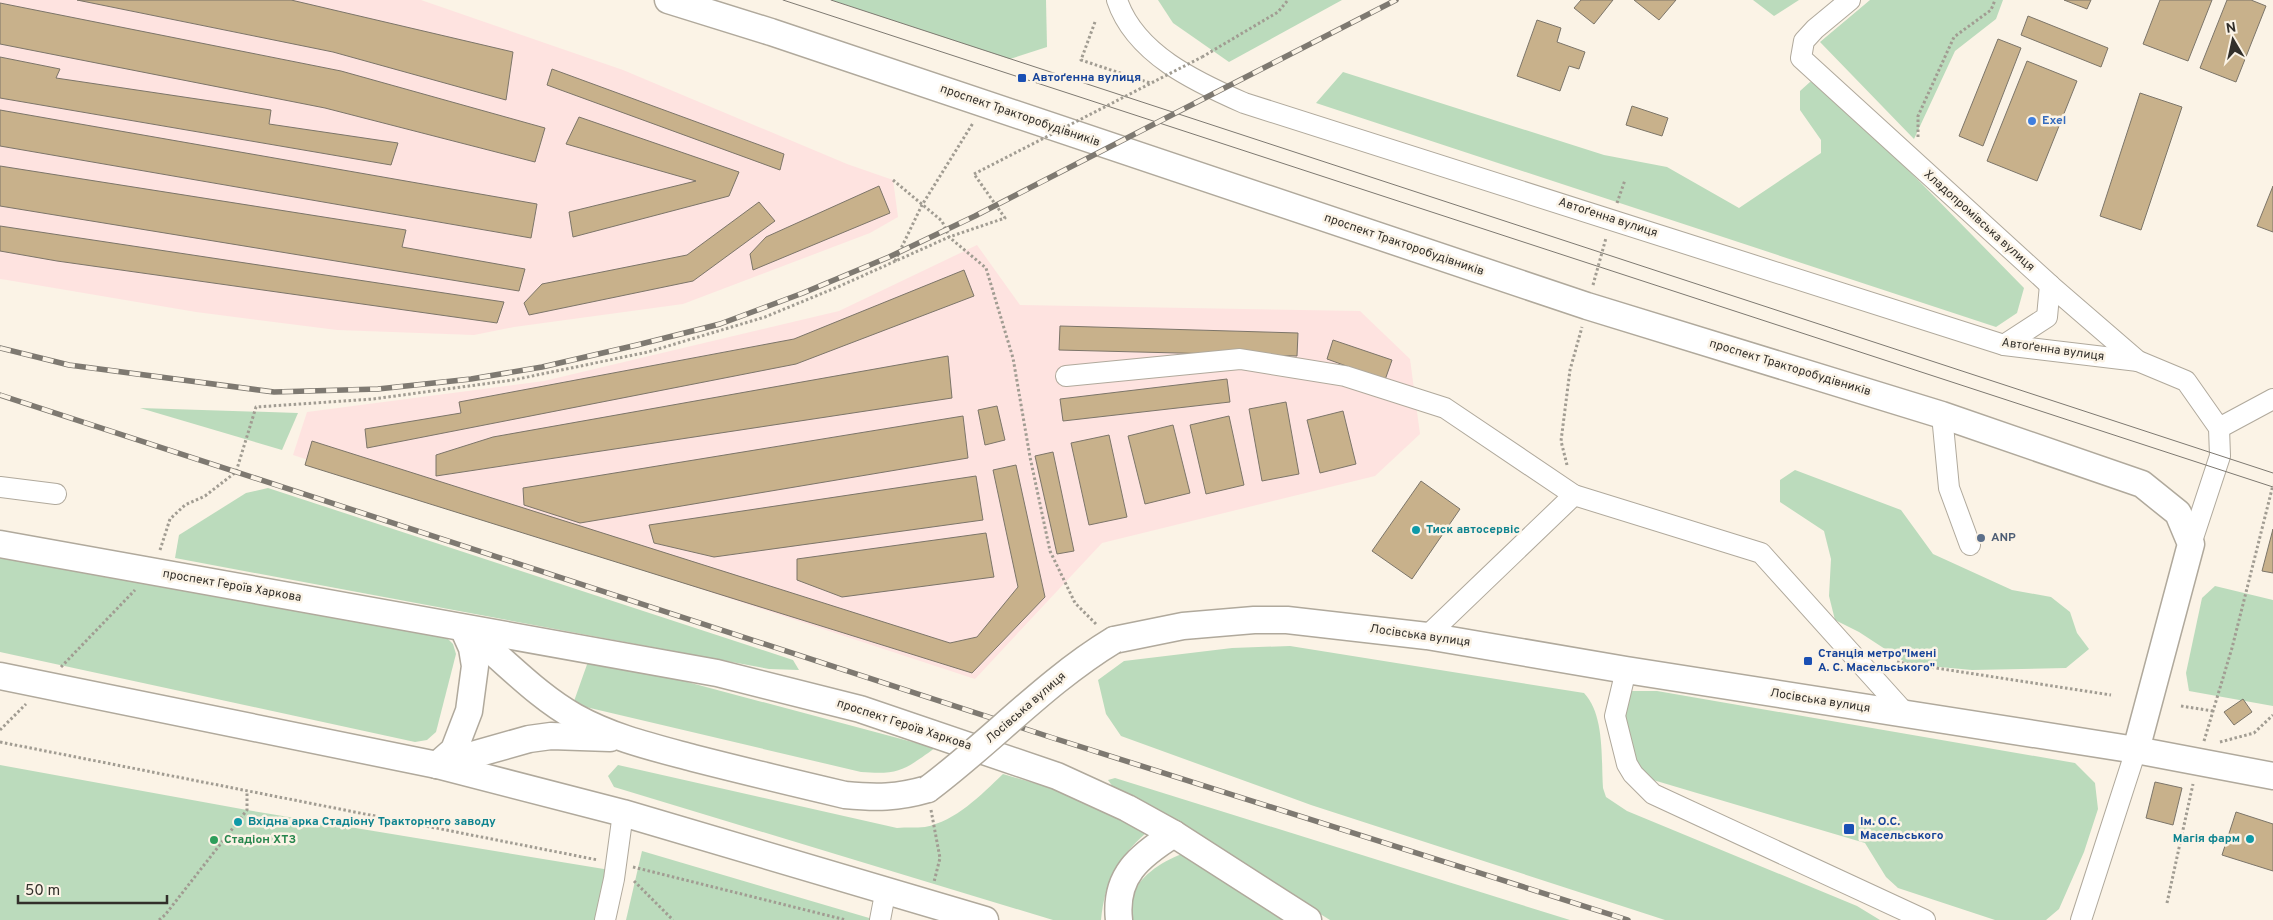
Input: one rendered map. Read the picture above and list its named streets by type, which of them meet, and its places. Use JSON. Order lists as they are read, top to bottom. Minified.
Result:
{"streets":{"main road":["проспект Тракторобудівників","проспект Героїв Харкова","Лосівська вулиця"],"street":["Автоґенна вулиця","Хладопромівська вулиця"]},"crossings":[["Автоґенна вулиця","Хладопромівська вулиця"]],"places":{"transit":["Автоґенна вулиця","Станція метро\"Імені А. С. Масельського\"","Ім. О.С. Масельського"],"other":["Exel","Тиск автосервіс","ANP","Вхідна арка Стадіону Тракторного заводу","Магія фарм","Стадіон ХТЗ"]},"scale_bar":"50 m","north":"top"}
